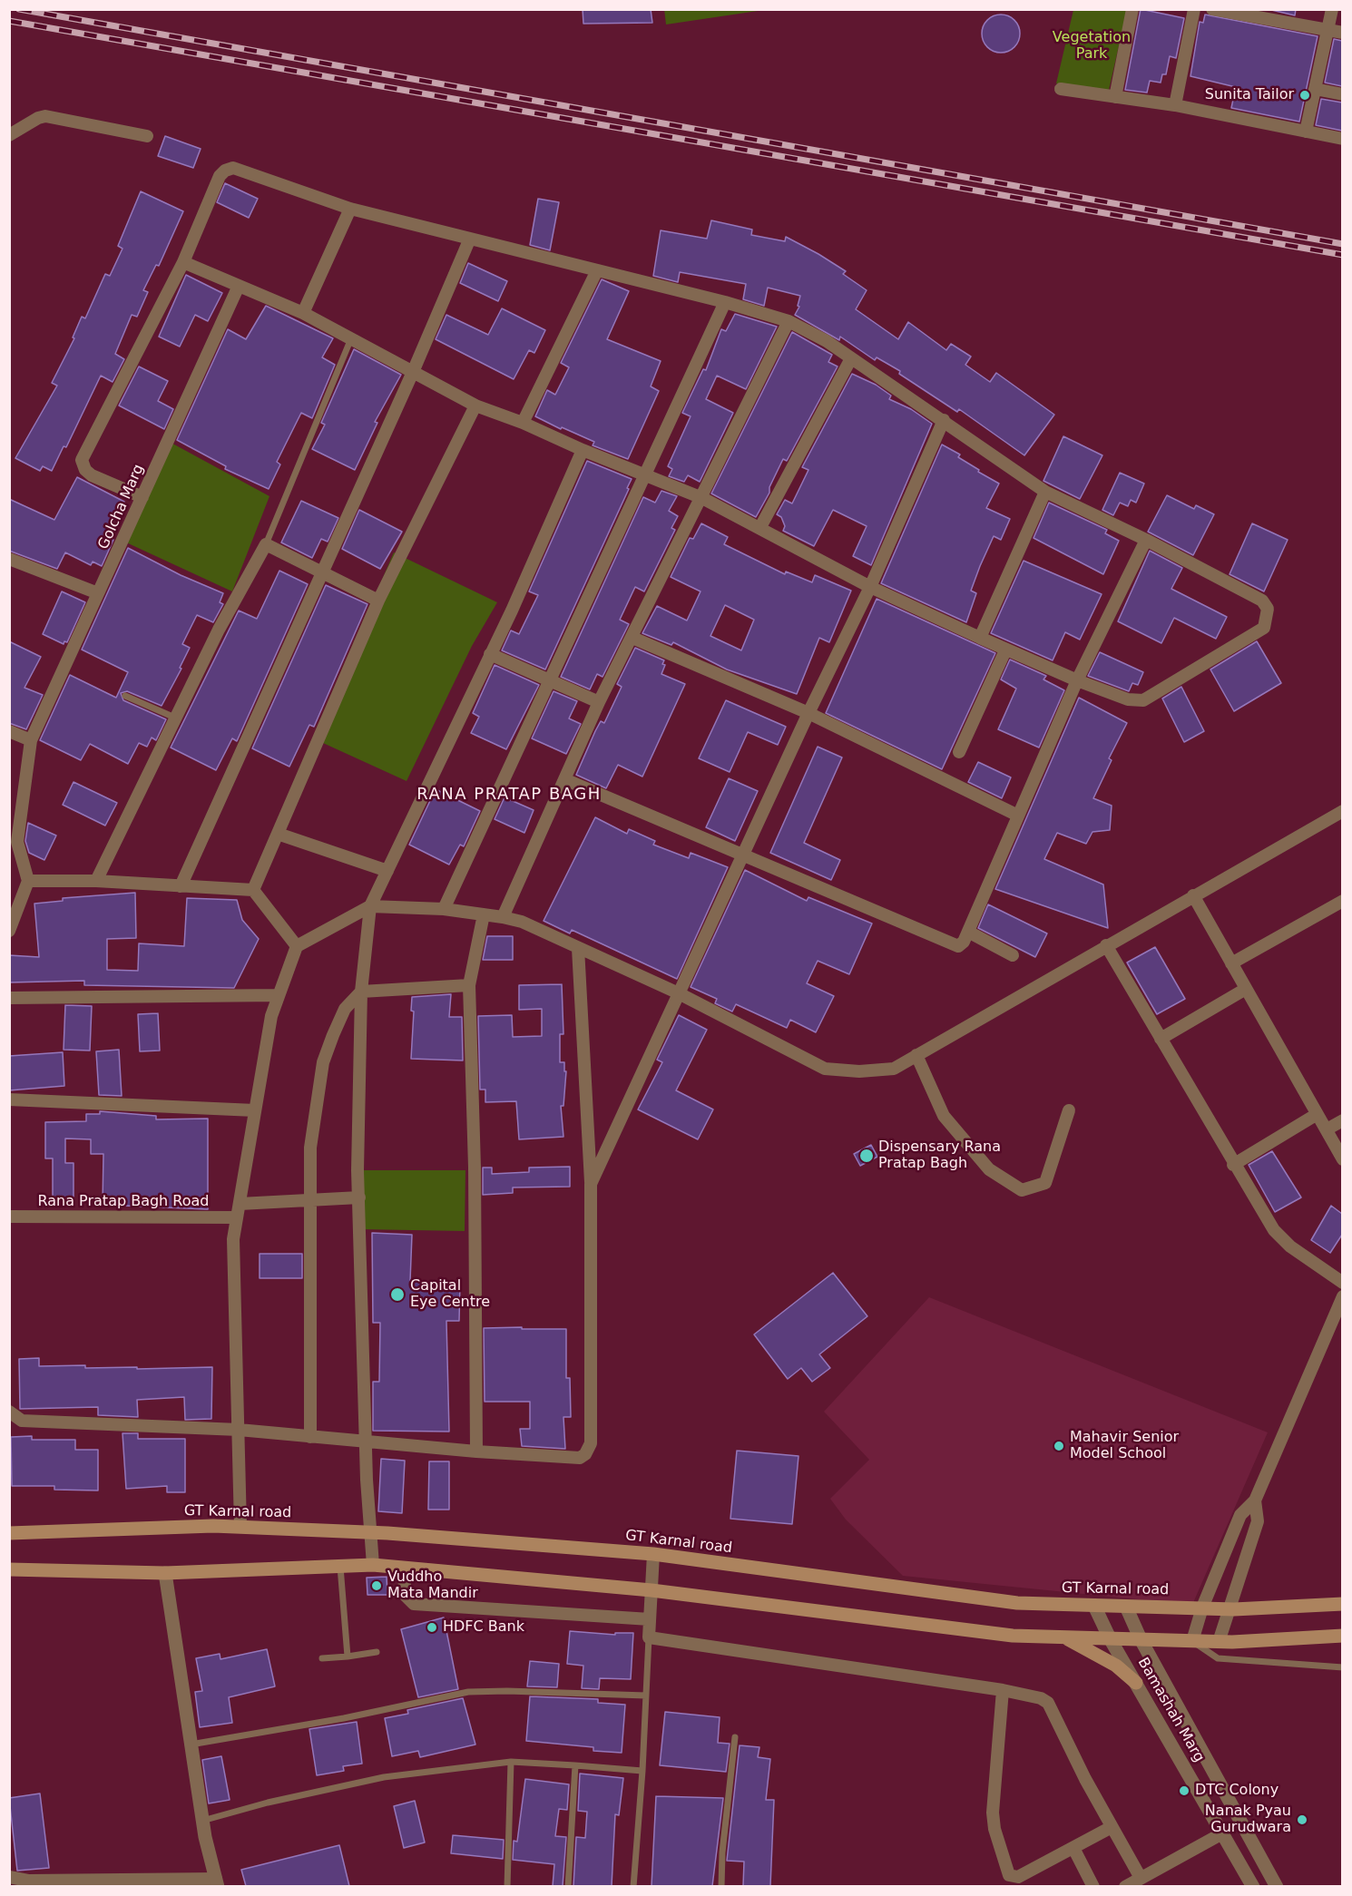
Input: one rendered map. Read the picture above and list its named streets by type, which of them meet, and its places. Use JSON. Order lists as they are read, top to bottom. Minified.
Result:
{"streets":{"main road":["GT Karnal road"],"street":["Golcha Marg","Rana Pratap Bagh Road","Bamashah Marg"]},"crossings":[["GT Karnal road","Bamashah Marg"]],"districts":["RANA PRATAP BAGH"],"parks":["Vegetation Park"],"places":["Sunita Tailor","Dispensary Rana Pratap Bagh","Capital Eye Centre","Mahavir Senior Model School","Vuddho Mata Mandir","HDFC Bank","DTC Colony","Nanak Pyau Gurudwara"]}
